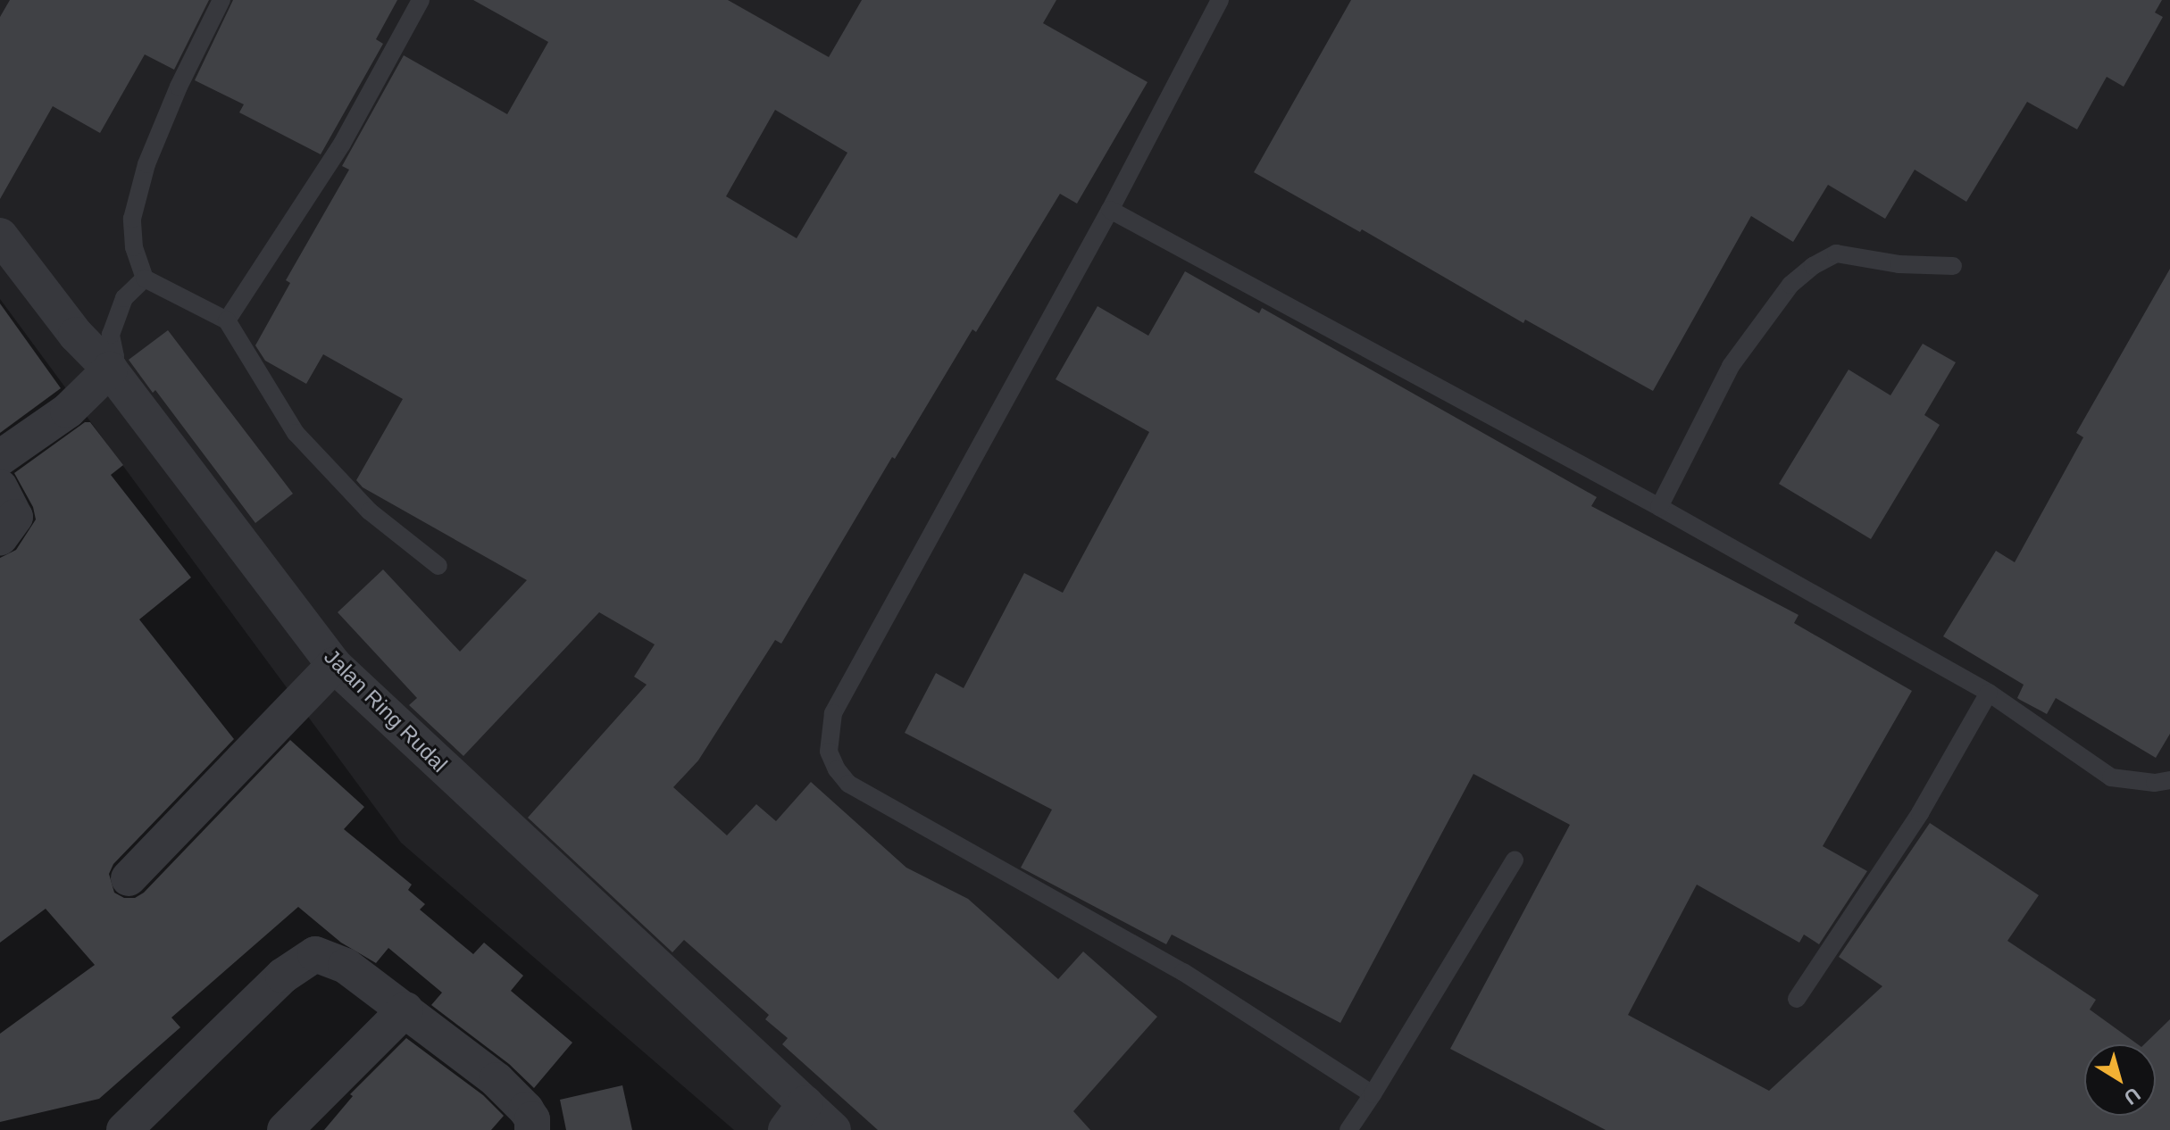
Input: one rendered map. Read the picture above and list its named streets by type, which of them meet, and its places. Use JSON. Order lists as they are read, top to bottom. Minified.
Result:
{"streets":{"street":["Jalan Ring Rudal"]},"north":"bottom right"}
